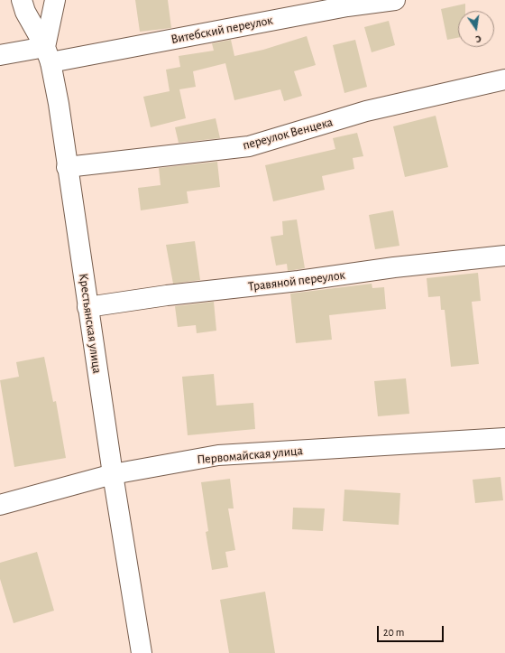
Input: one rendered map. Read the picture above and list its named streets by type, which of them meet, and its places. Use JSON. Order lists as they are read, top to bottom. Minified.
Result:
{"streets":{"street":["Витебский переулок","переулок Венцека","Травяной переулок","Крестьянская улица","Первомайская улица"]},"crossings":[["Витебский переулок","Крестьянская улица"],["переулок Венцека","Крестьянская улица"],["Травяной переулок","Крестьянская улица"],["Крестьянская улица","Первомайская улица"]],"scale_bar":"20 m","north":"bottom"}
